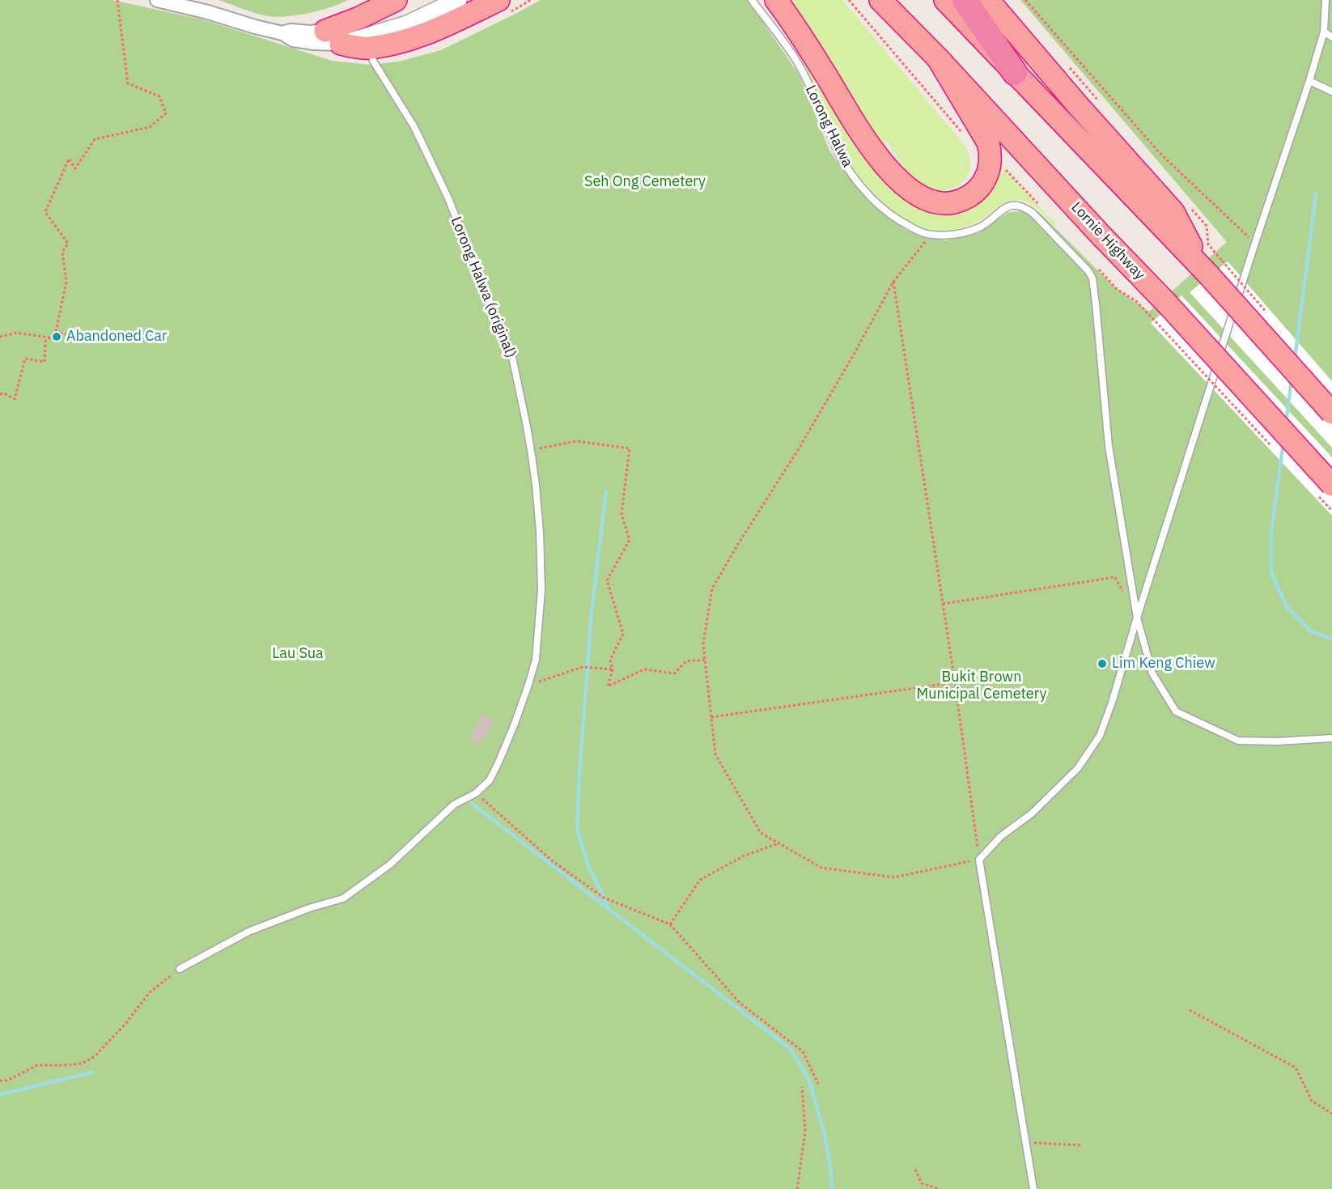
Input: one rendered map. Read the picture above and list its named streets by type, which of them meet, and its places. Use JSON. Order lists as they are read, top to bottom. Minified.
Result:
{"streets":{"highway":["Lornie Highway"],"lane":["Lorong Halwa","Lorong Halwa (original)"]},"parks":["Seh Ong Cemetery","Lau Sua","Bukit Brown Municipal Cemetery"],"places":["Abandoned Car","Lim Keng Chiew"]}
